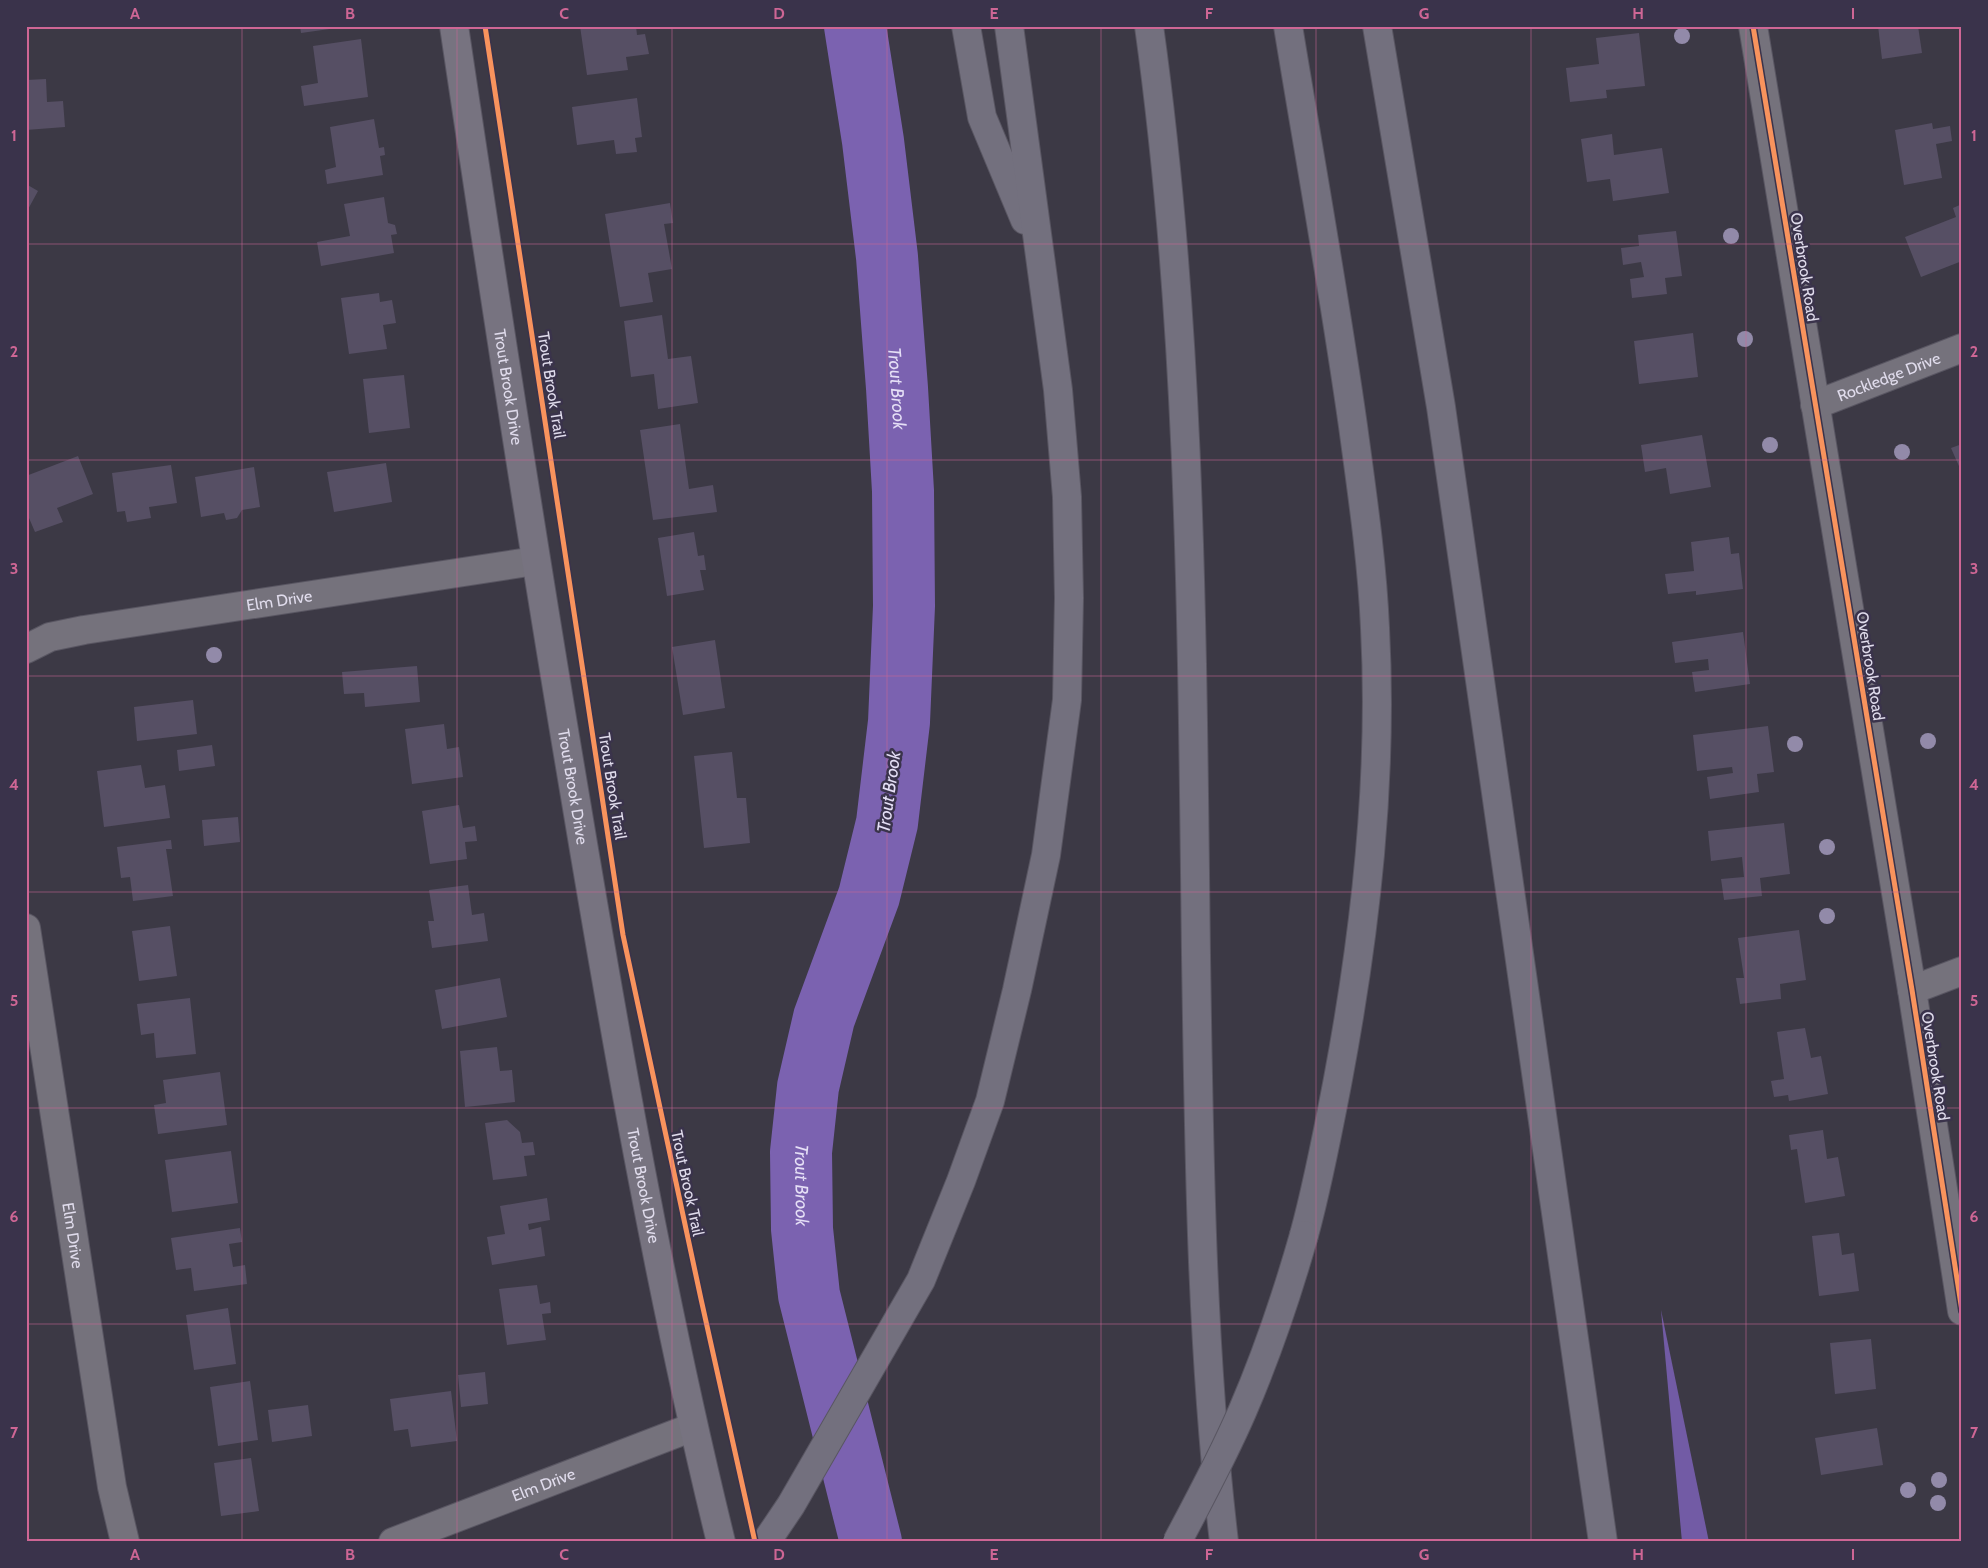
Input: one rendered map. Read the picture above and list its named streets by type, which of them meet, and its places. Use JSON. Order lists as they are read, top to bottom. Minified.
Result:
{"streets":{"main road":["Trout Brook Drive"],"street":["Overbrook Road","Rockledge Drive","Elm Drive"],"cycle path":["Trout Brook Trail"]},"crossings":[["Overbrook Road","Rockledge Drive"],["Trout Brook Drive","Elm Drive"]],"water":["Trout Brook"],"grid":{"columns":["A","B","C","D","E","F","G","H","I"],"rows":["1","2","3","4","5","6","7"]}}
